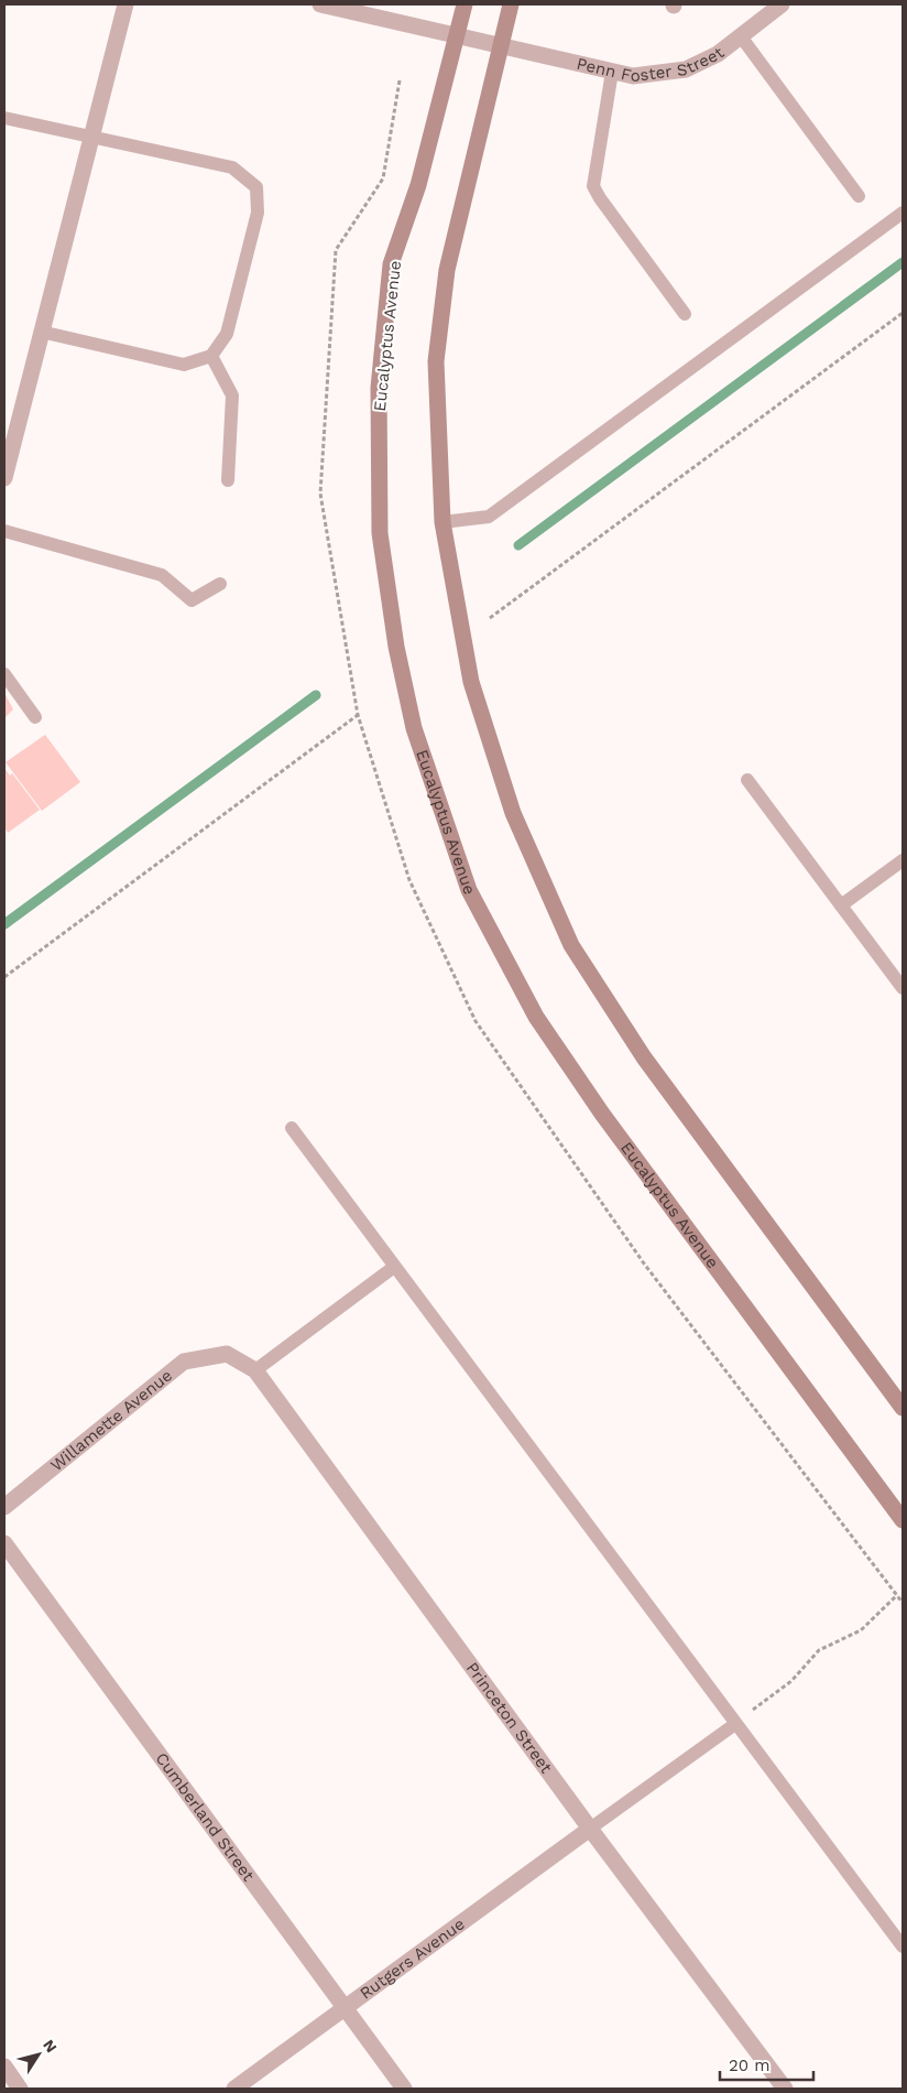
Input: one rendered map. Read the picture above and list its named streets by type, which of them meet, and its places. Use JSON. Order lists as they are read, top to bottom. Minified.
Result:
{"streets":{"street":["Penn Foster Street","Eucalyptus Avenue","Willamette Avenue","Princeton Street","Cumberland Street","Rutgers Avenue"]},"crossings":[["Penn Foster Street","Eucalyptus Avenue"],["Willamette Avenue","Princeton Street"],["Princeton Street","Rutgers Avenue"],["Cumberland Street","Rutgers Avenue"]],"scale_bar":"20 m","north":"top right"}
